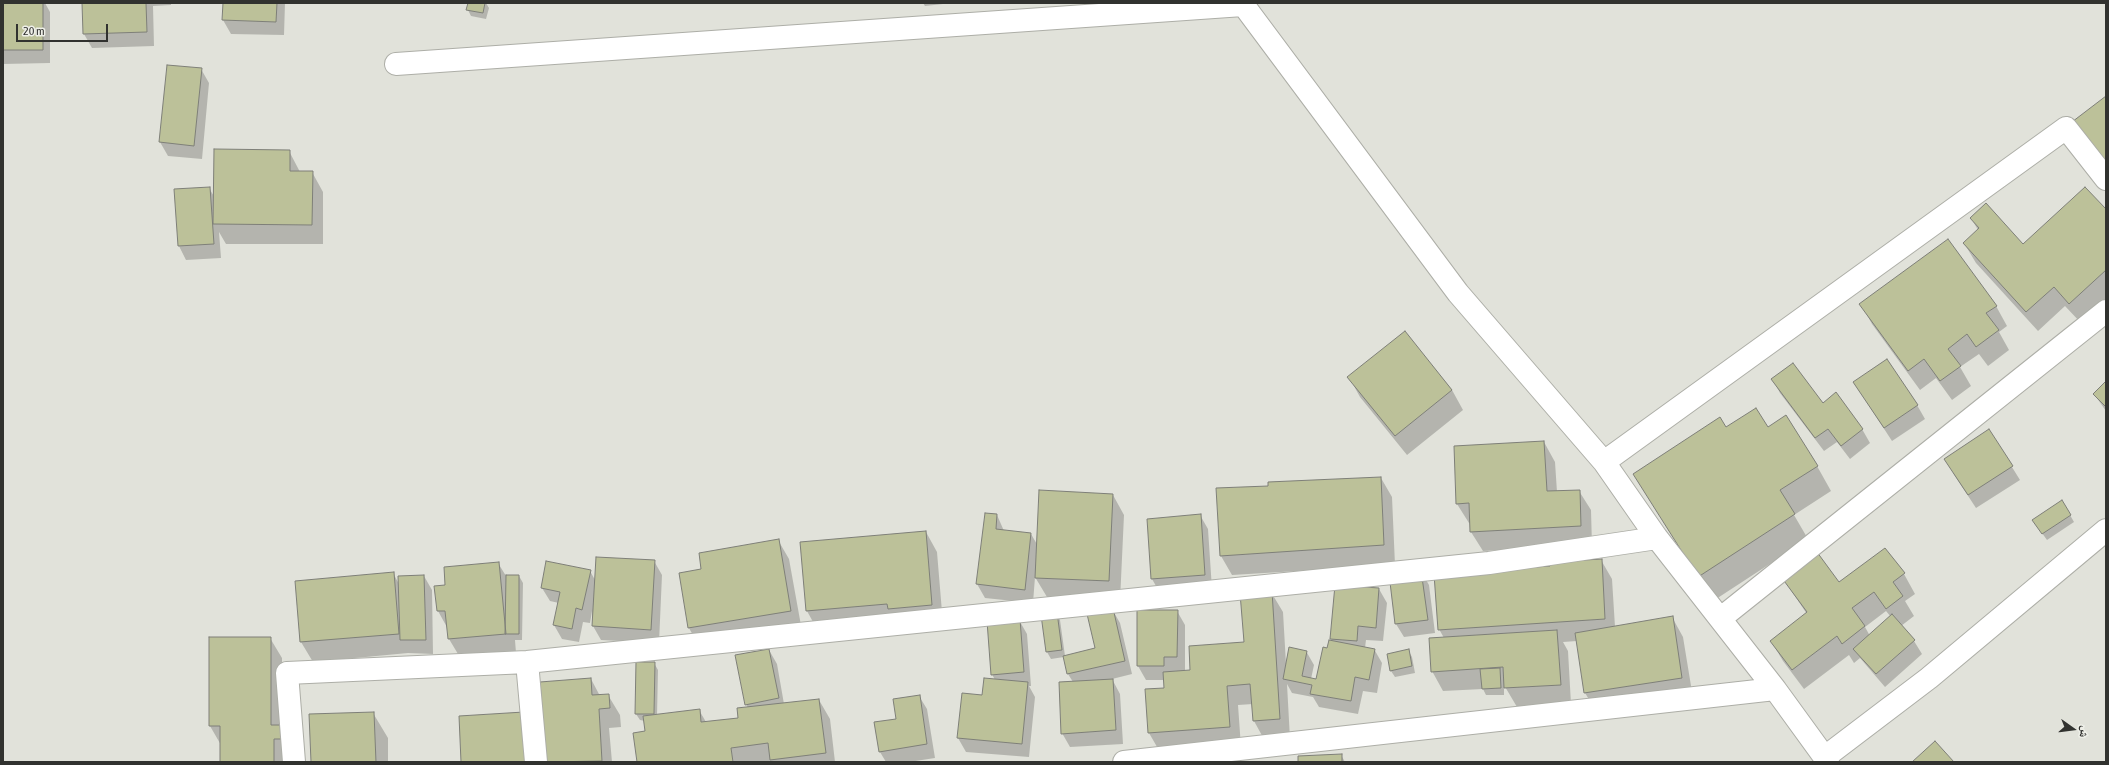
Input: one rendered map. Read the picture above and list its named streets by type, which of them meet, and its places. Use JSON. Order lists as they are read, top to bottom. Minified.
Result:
{"scale_bar":"20 m","north":"right"}
